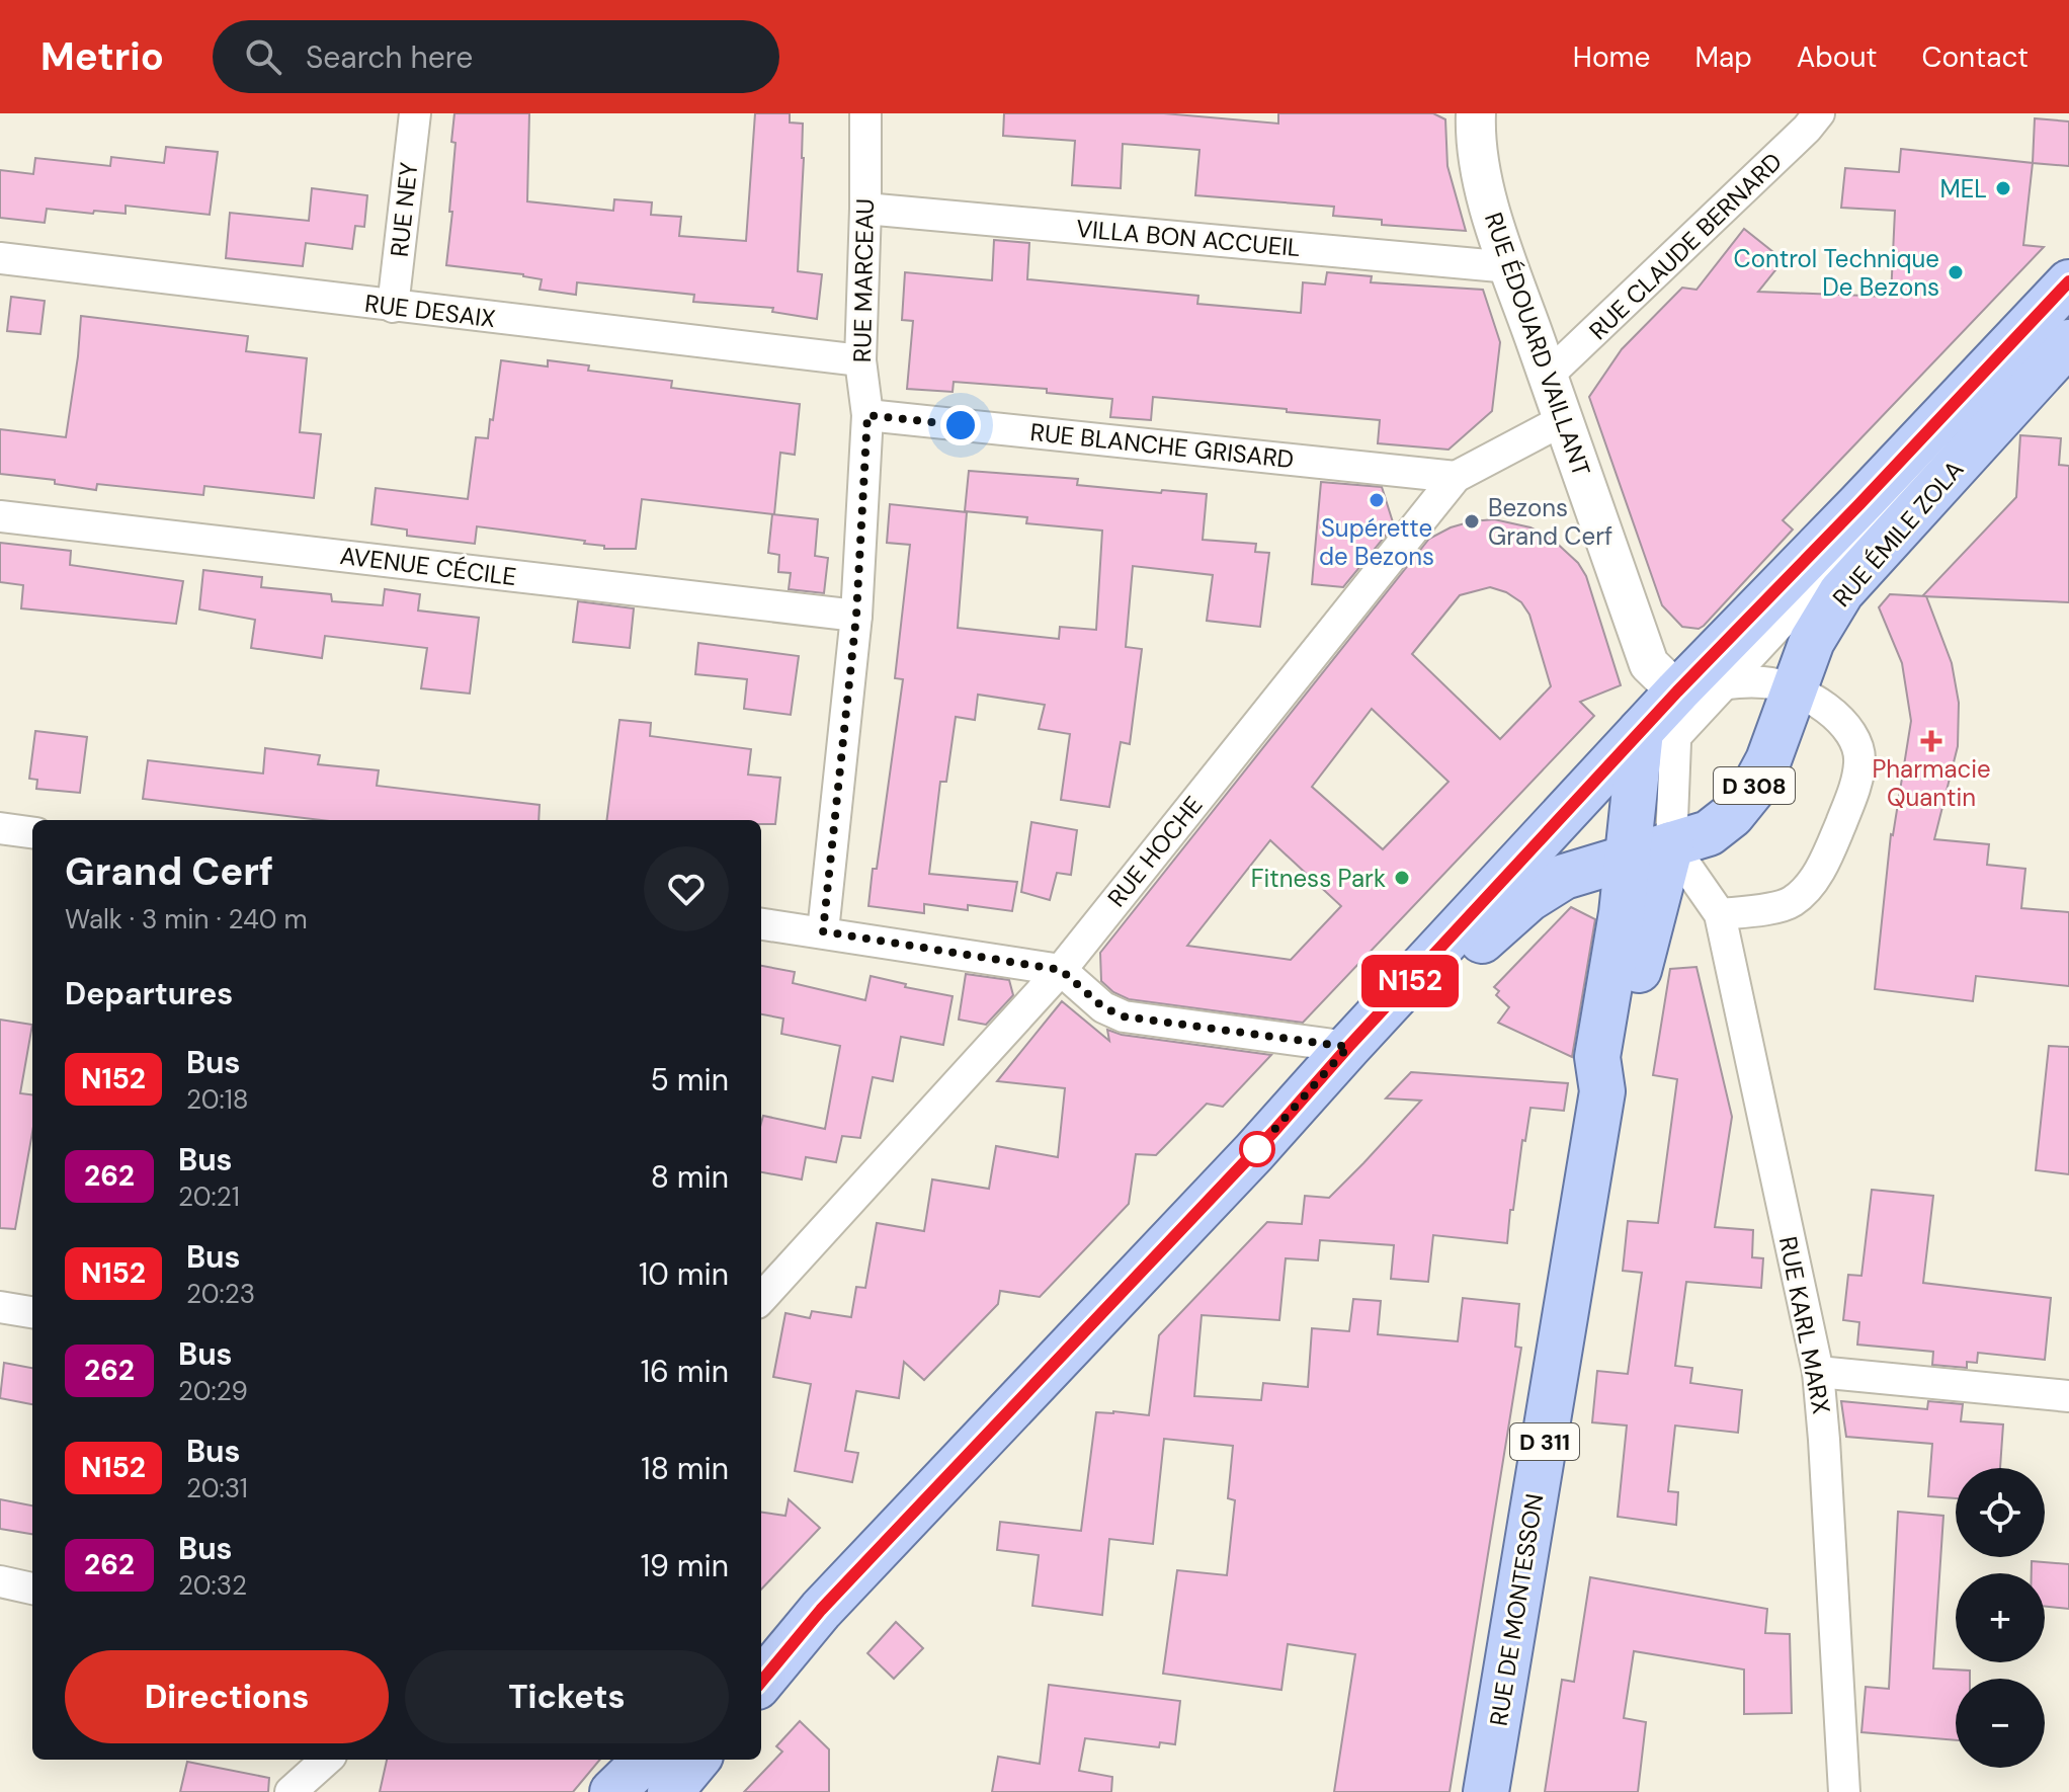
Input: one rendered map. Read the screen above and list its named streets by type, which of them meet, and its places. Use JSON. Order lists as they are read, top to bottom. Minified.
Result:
{"streets":{"main road":["RUE ÉMILE ZOLA","D 308","D 311","RUE DE MONTESSON"],"street":["RUE NEY","VILLA BON ACCUEIL","RUE CLAUDE BERNARD","RUE MARCEAU","RUE DESAIX","RUE ÉDOUARD VAILLANT","RUE BLANCHE GRISARD","AVENUE CÉCILE","RUE HOCHE","RUE KARL MARX"]},"crossings":[["RUE NEY","RUE DESAIX"],["VILLA BON ACCUEIL","RUE MARCEAU"],["VILLA BON ACCUEIL","RUE ÉDOUARD VAILLANT"],["RUE CLAUDE BERNARD","RUE ÉDOUARD VAILLANT"],["RUE MARCEAU","RUE DESAIX"],["RUE MARCEAU","RUE BLANCHE GRISARD"],["RUE MARCEAU","AVENUE CÉCILE"],["RUE ÉDOUARD VAILLANT","RUE ÉMILE ZOLA"],["RUE ÉDOUARD VAILLANT","RUE HOCHE"],["RUE BLANCHE GRISARD","RUE HOCHE"],["RUE ÉMILE ZOLA","D 308"],["RUE ÉMILE ZOLA","D 311"],["RUE ÉMILE ZOLA","RUE DE MONTESSON"],["D 311","RUE DE MONTESSON"]],"places":{"other":["MEL","Control Technique De Bezons","Supérette de Bezons","Bezons Grand Cerf","Fitness Park"],"health":["Pharmacie Quantin"]},"lines":["bus line N152"],"page":{"header":"Metrio","search":"Search here","nav":["Home","Map","About","Contact"],"on_map":"N152","heading":[["Grand Cerf","Walk · 3 min · 240 m"],"Departures"],"list":[{"mark":"N152","name":"Bus","note":"20:18","value":"5 min"},{"mark":"262","name":"Bus","note":"20:21","value":"8 min"},{"mark":"N152","name":"Bus","note":"20:23","value":"10 min"},{"mark":"262","name":"Bus","note":"20:29","value":"16 min"},{"mark":"N152","name":"Bus","note":"20:31","value":"18 min"},{"mark":"262","name":"Bus","note":"20:32","value":"19 min"}],"map_buttons":["+","−"],"buttons":["Directions","Tickets"]}}
